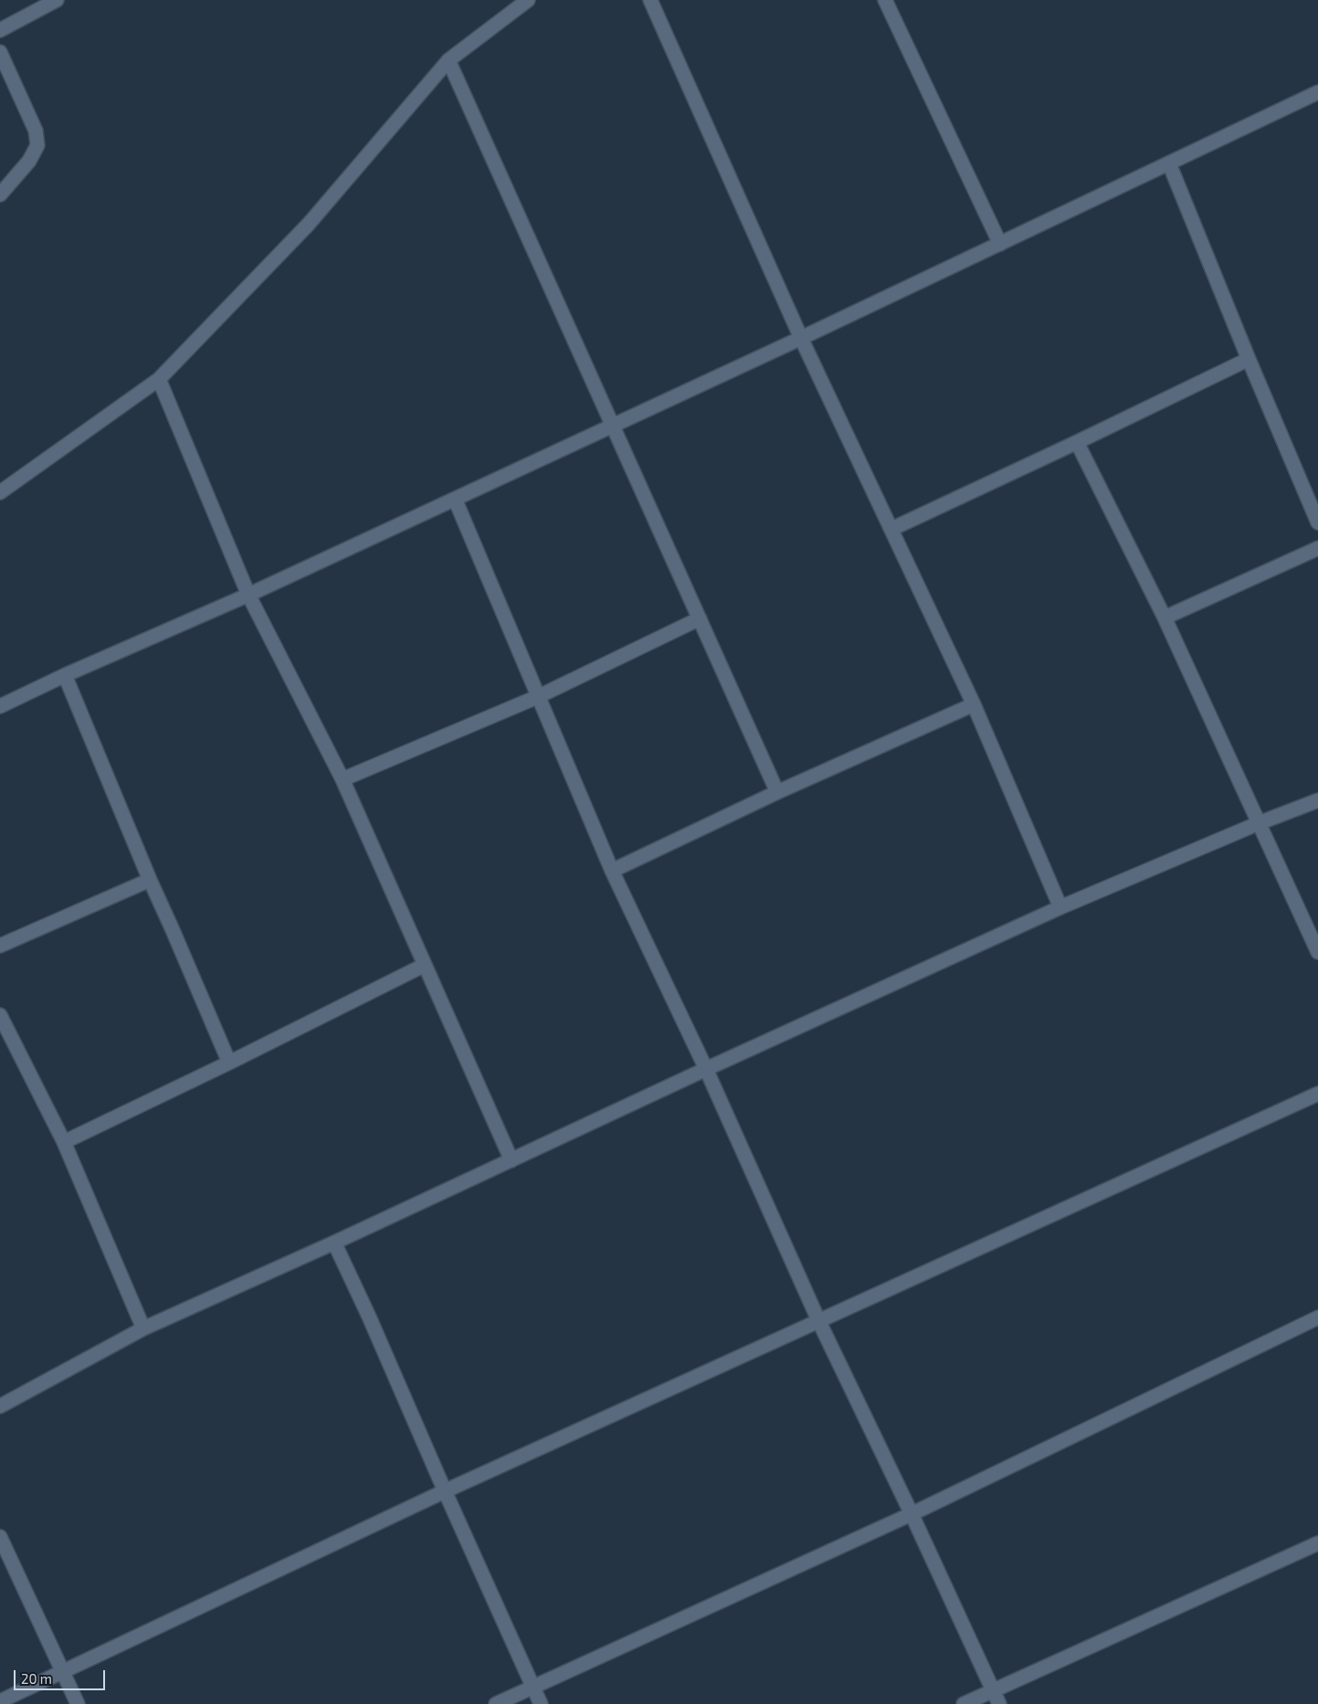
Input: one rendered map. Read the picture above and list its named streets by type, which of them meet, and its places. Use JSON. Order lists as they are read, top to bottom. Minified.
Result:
{"scale_bar":"20 m"}
